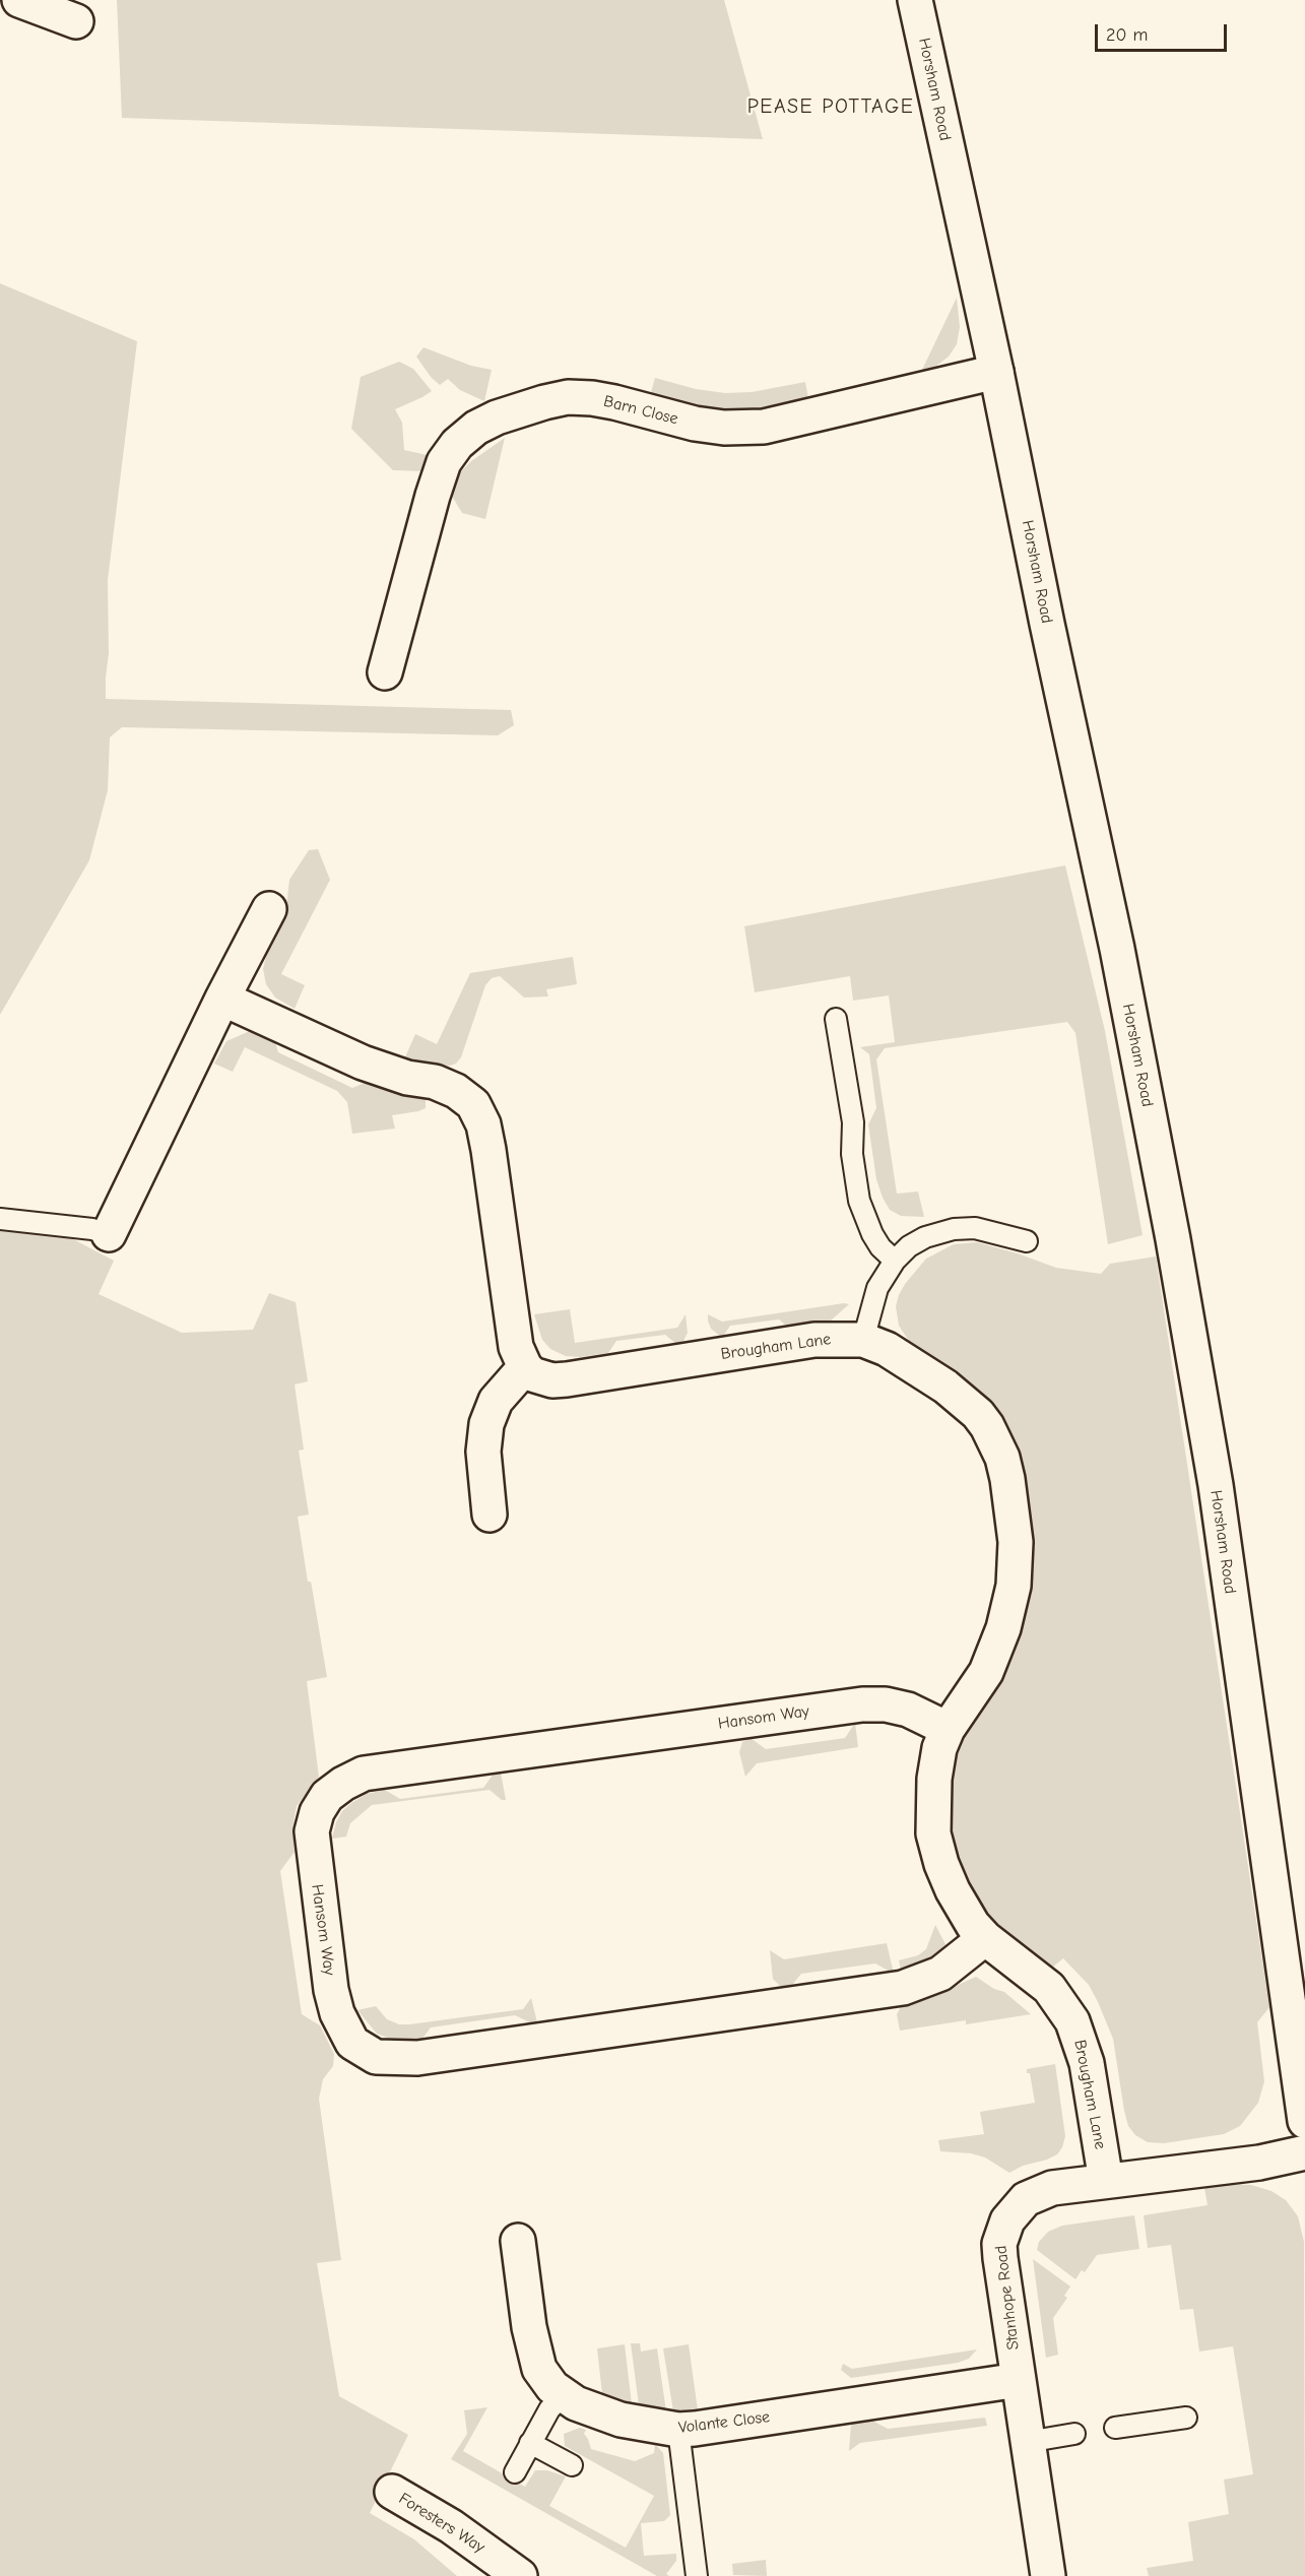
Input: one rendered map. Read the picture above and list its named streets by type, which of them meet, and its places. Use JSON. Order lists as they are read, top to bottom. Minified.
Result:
{"streets":{"street":["Horsham Road","Barn Close","Brougham Lane","Hansom Way","Stanhope Road","Volante Close","Foresters Way"]},"crossings":[["Horsham Road","Barn Close"],["Brougham Lane","Hansom Way"],["Brougham Lane","Stanhope Road"],["Stanhope Road","Volante Close"]],"districts":["PEASE POTTAGE"],"scale_bar":"20 m"}
